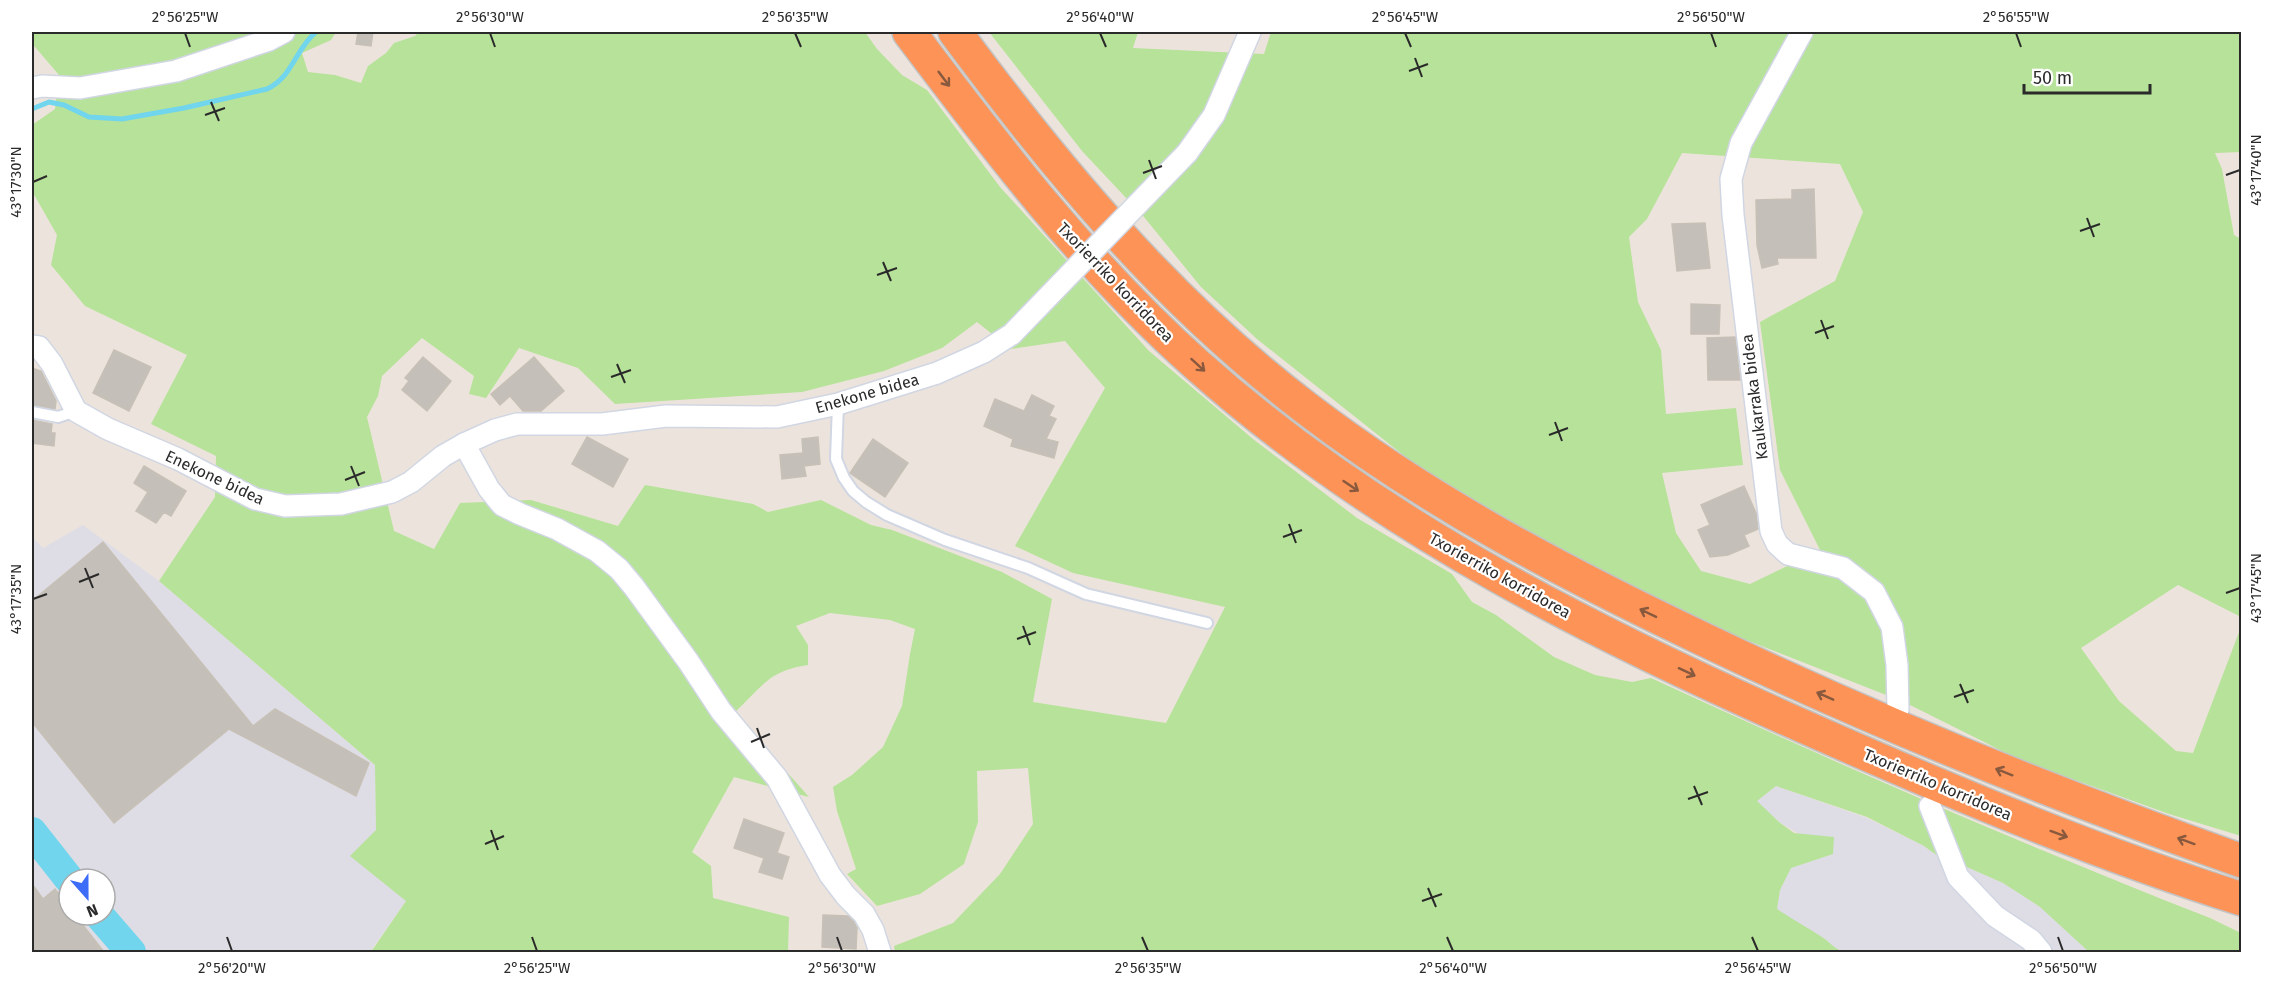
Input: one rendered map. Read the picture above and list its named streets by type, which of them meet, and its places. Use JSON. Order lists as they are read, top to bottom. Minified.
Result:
{"streets":{"highway":["Txorierriko korridorea"],"street":["Enekone bidea","Kaukarraka bidea"]},"scale_bar":"50 m","north":"bottom","coordinates":["2°56'25\"W","2°56'30\"W","2°56'35\"W","2°56'40\"W","2°56'45\"W","2°56'50\"W","2°56'55\"W","43°17'40\"N","43°17'30\"N","43°17'45\"N","43°17'35\"N","2°56'20\"W"]}
